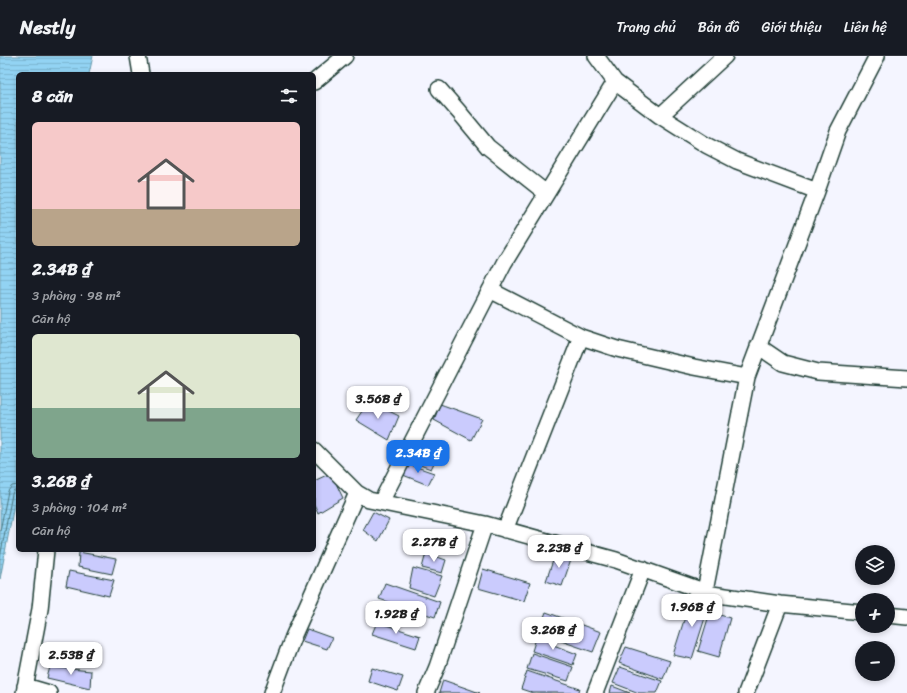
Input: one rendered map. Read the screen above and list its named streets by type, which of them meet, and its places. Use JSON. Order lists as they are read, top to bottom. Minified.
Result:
{"page":{"header":"Nestly","nav":["Trang chủ","Bản đồ","Giới thiệu","Liên hệ"],"heading":"8 căn","list":[{"name":"2.34B ₫","note":"3 phòng · 98 m² · Căn hộ"},{"name":"3.26B ₫","note":"3 phòng · 104 m² · Căn hộ"}],"price":["3.56B ₫","2.34B ₫","2.27B ₫","2.23B ₫","1.96B ₫","1.92B ₫","3.26B ₫","2.53B ₫"],"map_buttons":["+","−"]}}
